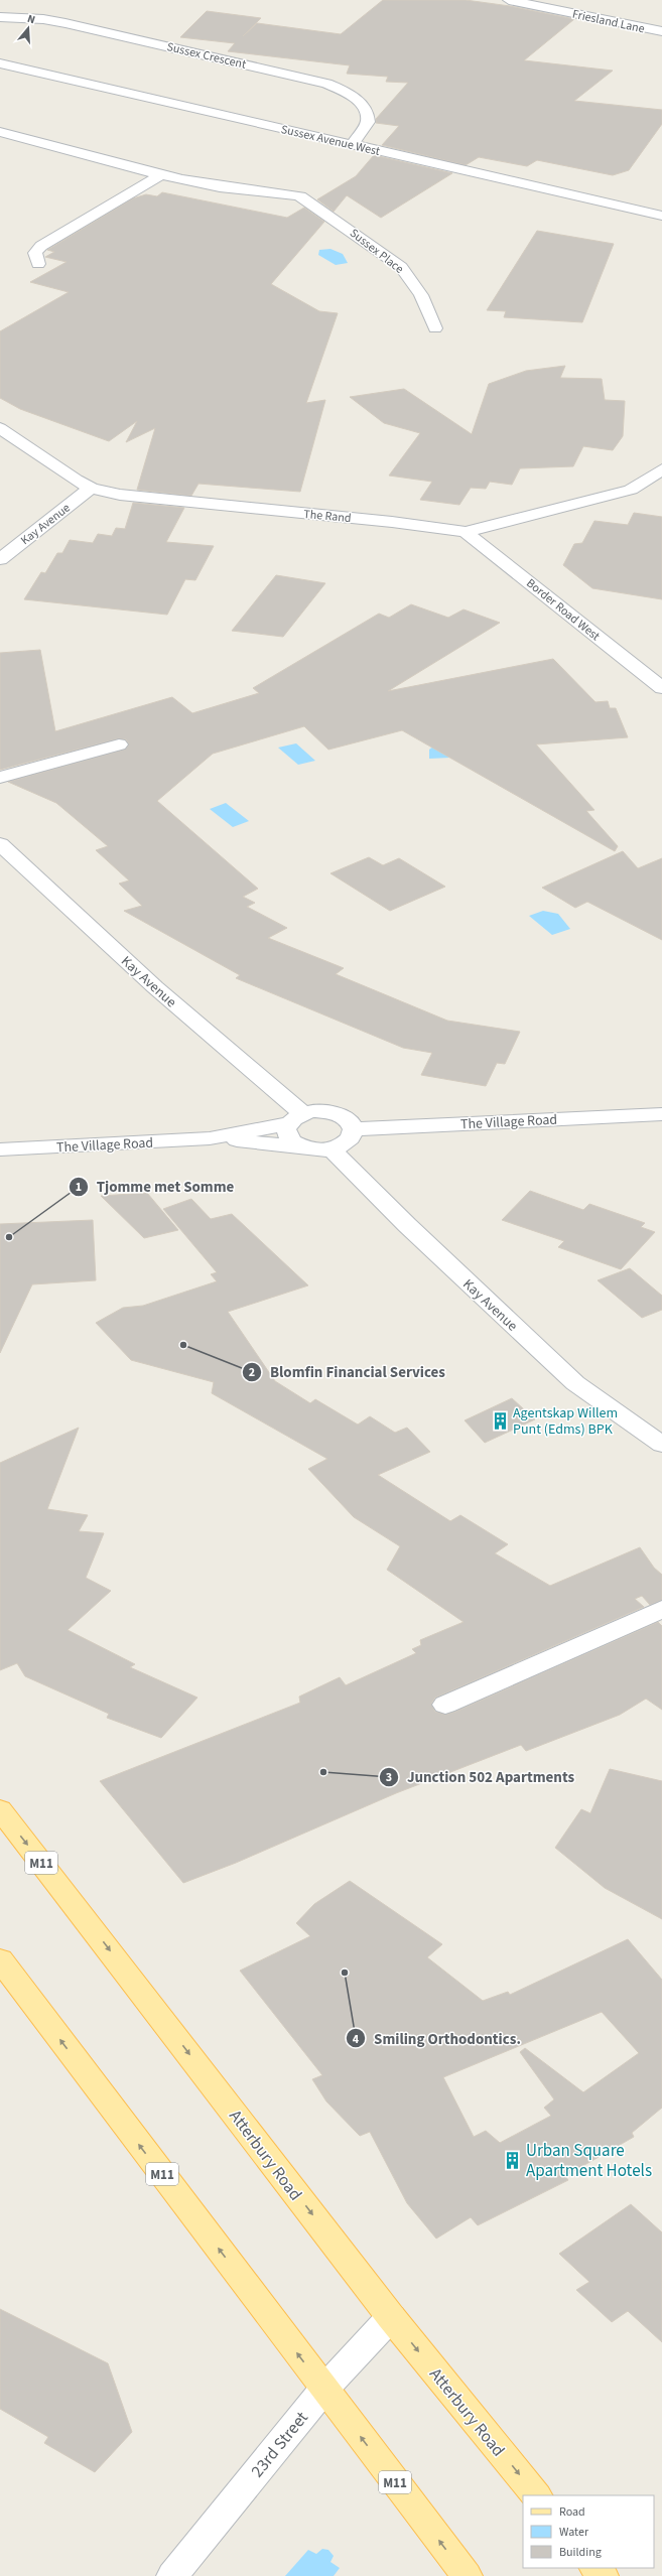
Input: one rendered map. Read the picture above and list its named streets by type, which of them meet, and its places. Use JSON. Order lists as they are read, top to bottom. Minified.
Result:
{"streets":{"main road":["M11","Atterbury Road"],"street":["Friesland Lane","Sussex Crescent","Sussex Avenue West","Sussex Place","The Rand","Kay Avenue","Border Road West","The Village Road","23rd Street"]},"crossings":[["Sussex Crescent","Sussex Avenue West"],["The Rand","Kay Avenue"],["The Rand","Border Road West"],["Kay Avenue","The Village Road"],["M11","23rd Street"],["Atterbury Road","23rd Street"]],"places":{"other":["Tjomme met Somme","Blomfin Financial Services","Junction 502 Apartments","Smiling Orthodontics."],"building":["Agentskap Willem Punt (Edms) BPK","Urban Square Apartment Hotels"]},"legend":["Road","Water","Building"],"north":"top"}
